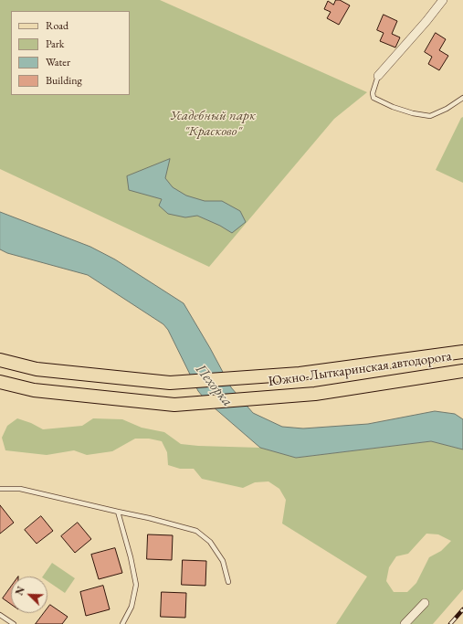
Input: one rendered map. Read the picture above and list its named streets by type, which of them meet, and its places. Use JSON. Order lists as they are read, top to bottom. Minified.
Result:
{"streets":{"main road":["Южно-Лыткаринская автодорога"]},"water":["Пехорка"],"parks":["Усадебный парк \"Красково\""],"legend":["Road","Park","Water","Building"],"north":"top left"}
